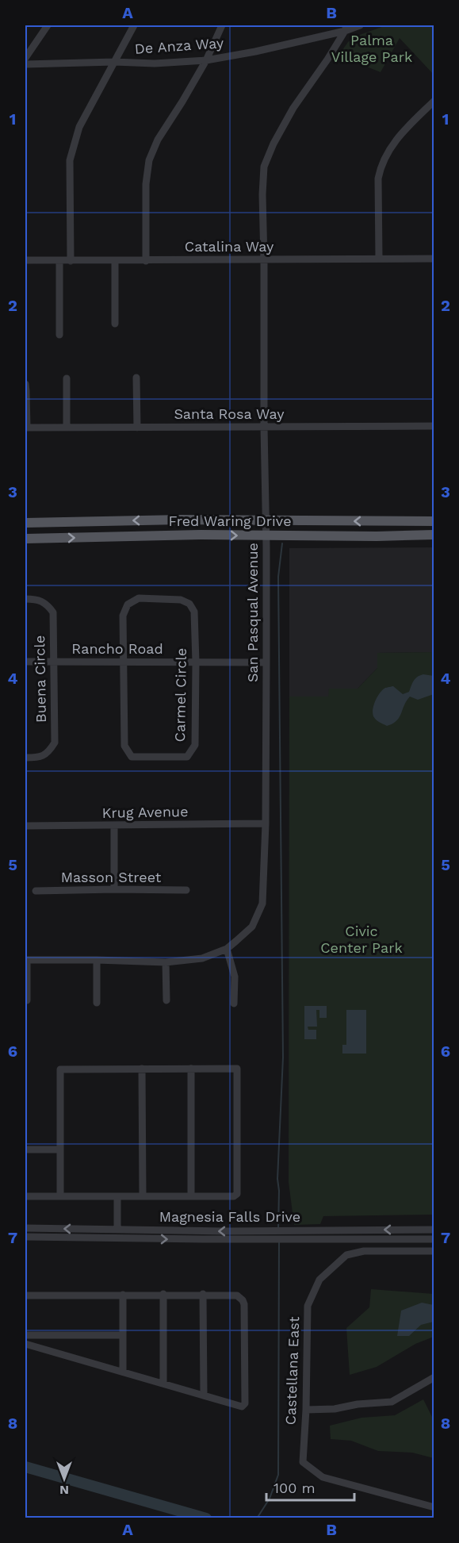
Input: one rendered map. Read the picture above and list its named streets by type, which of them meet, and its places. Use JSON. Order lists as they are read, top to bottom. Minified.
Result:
{"streets":{"main road":["Fred Waring Drive"],"street":["De Anza Way","Catalina Way","Santa Rosa Way","San Pasqual Avenue","Rancho Road","Buena Circle","Carmel Circle","Krug Avenue","Masson Street","Magnesia Falls Drive","Castellana East"]},"crossings":[["De Anza Way","San Pasqual Avenue"],["Catalina Way","San Pasqual Avenue"],["Santa Rosa Way","San Pasqual Avenue"],["Fred Waring Drive","San Pasqual Avenue"],["San Pasqual Avenue","Rancho Road"],["San Pasqual Avenue","Krug Avenue"],["Rancho Road","Buena Circle"],["Rancho Road","Carmel Circle"]],"parks":["Palma Village Park","Civic Center Park"],"scale_bar":"100 m","north":"bottom","grid":{"columns":["A","B"],"rows":["1","2","3","4","5","6","7","8"]}}
